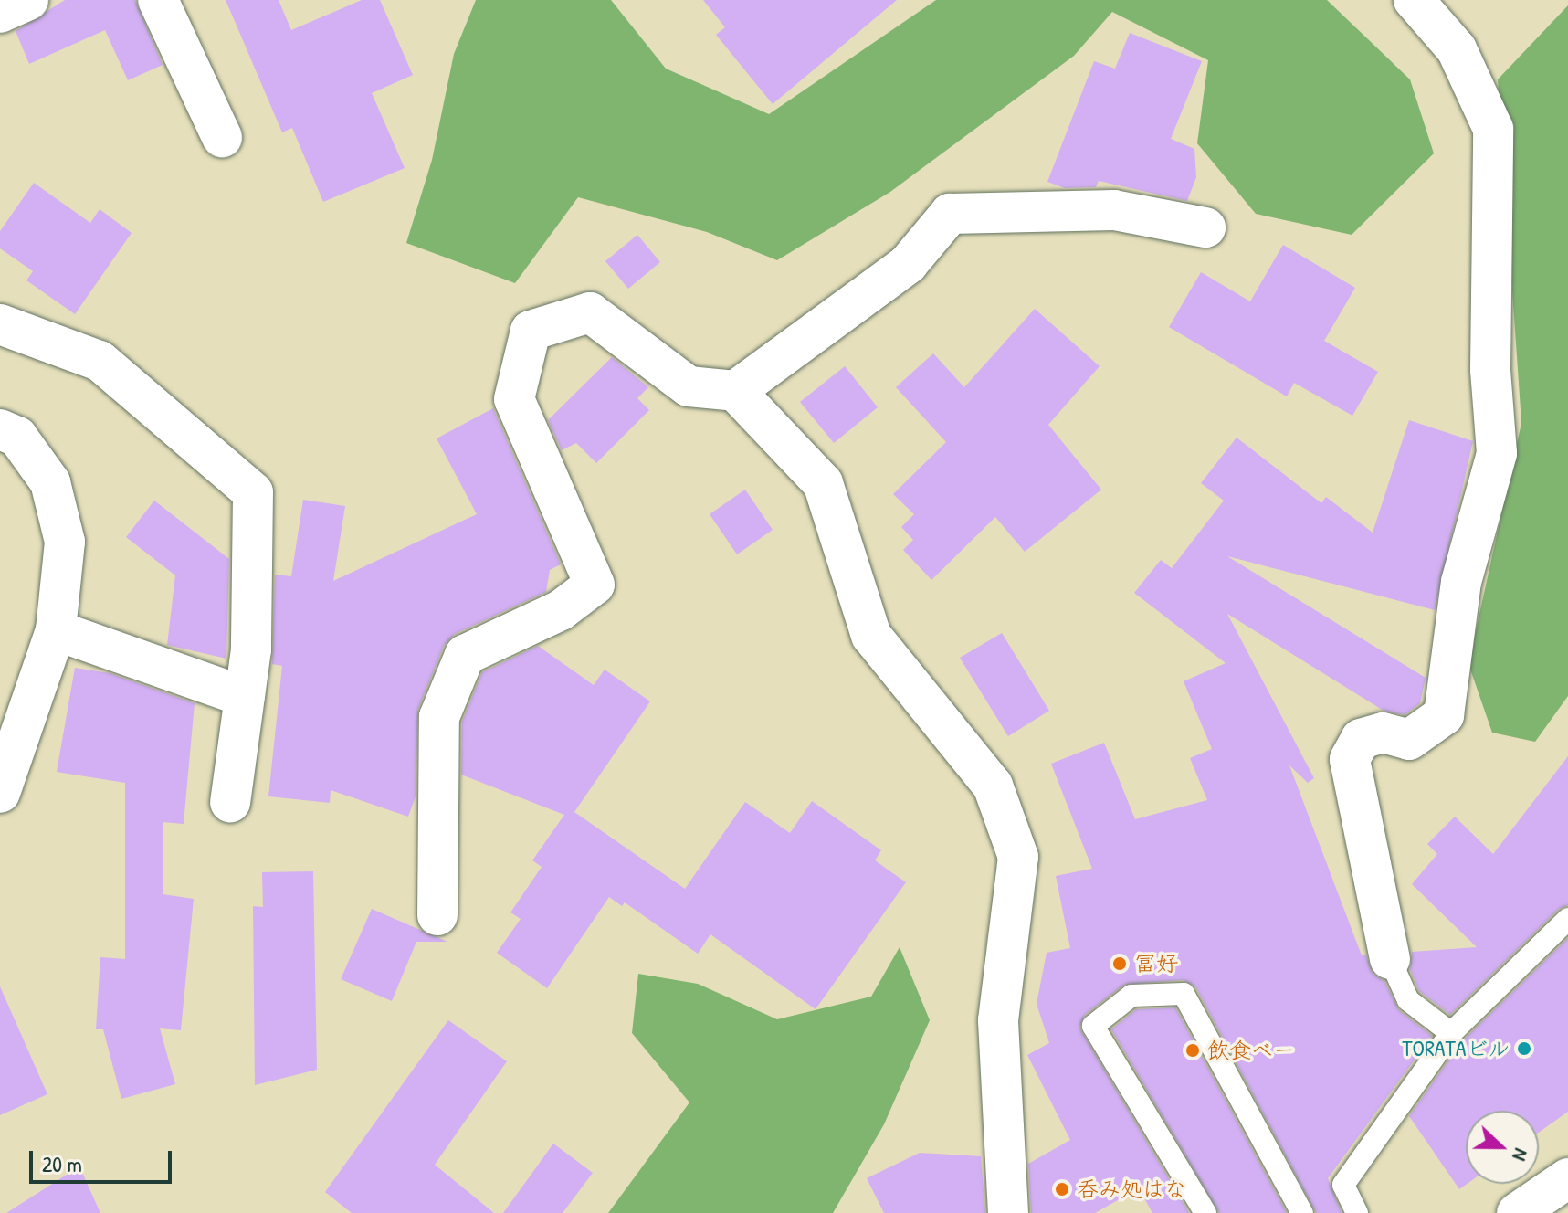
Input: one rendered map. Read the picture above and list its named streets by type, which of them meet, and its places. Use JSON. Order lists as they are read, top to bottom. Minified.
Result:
{"places":["冨好","TORATAビル","飲食ベー","呑み処はな"],"scale_bar":"20 m","north":"right"}
